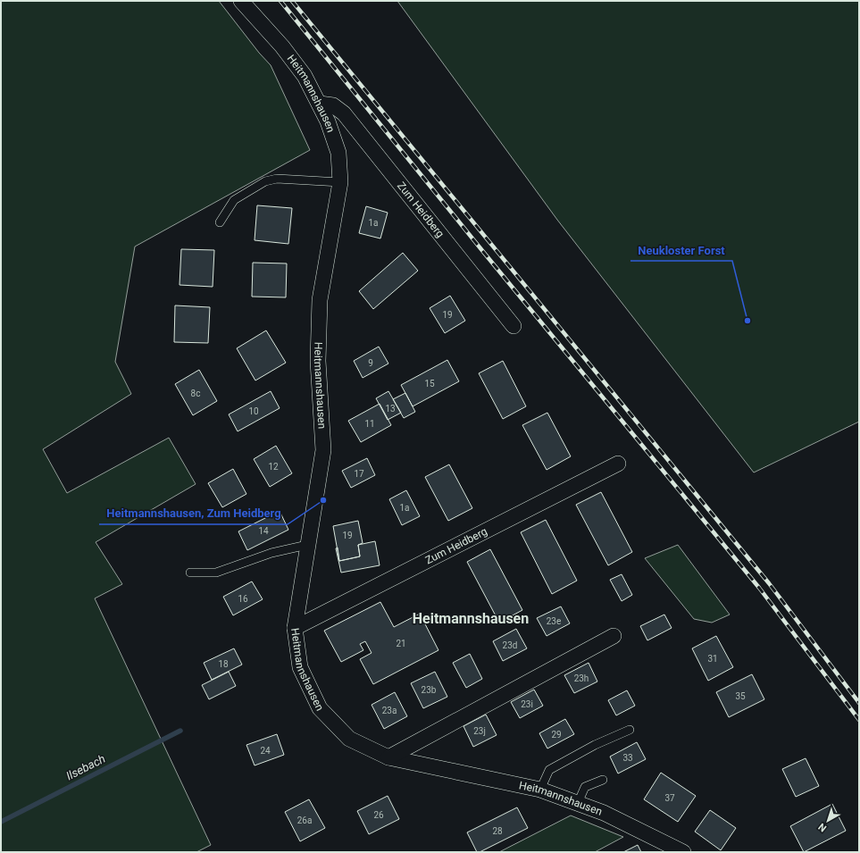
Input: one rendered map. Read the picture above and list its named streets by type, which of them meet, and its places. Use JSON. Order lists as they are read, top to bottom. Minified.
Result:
{"streets":{"street":["Heitmannshausen","Zum Heidberg"]},"crossings":[["Heitmannshausen","Zum Heidberg"]],"districts":["Heitmannshausen"],"water":["Ilsebach"],"places":["Neukloster Forst","Heitmannshausen, Zum Heidberg"],"house_numbers":["1a","19","9","15","8c","13","10","11","12","17","1a","14","19","16","23e","21","23d","31","18","23h","23b","35","23i","23a","23j","29","24","33","37","26","26a","28"],"north":"bottom left"}
